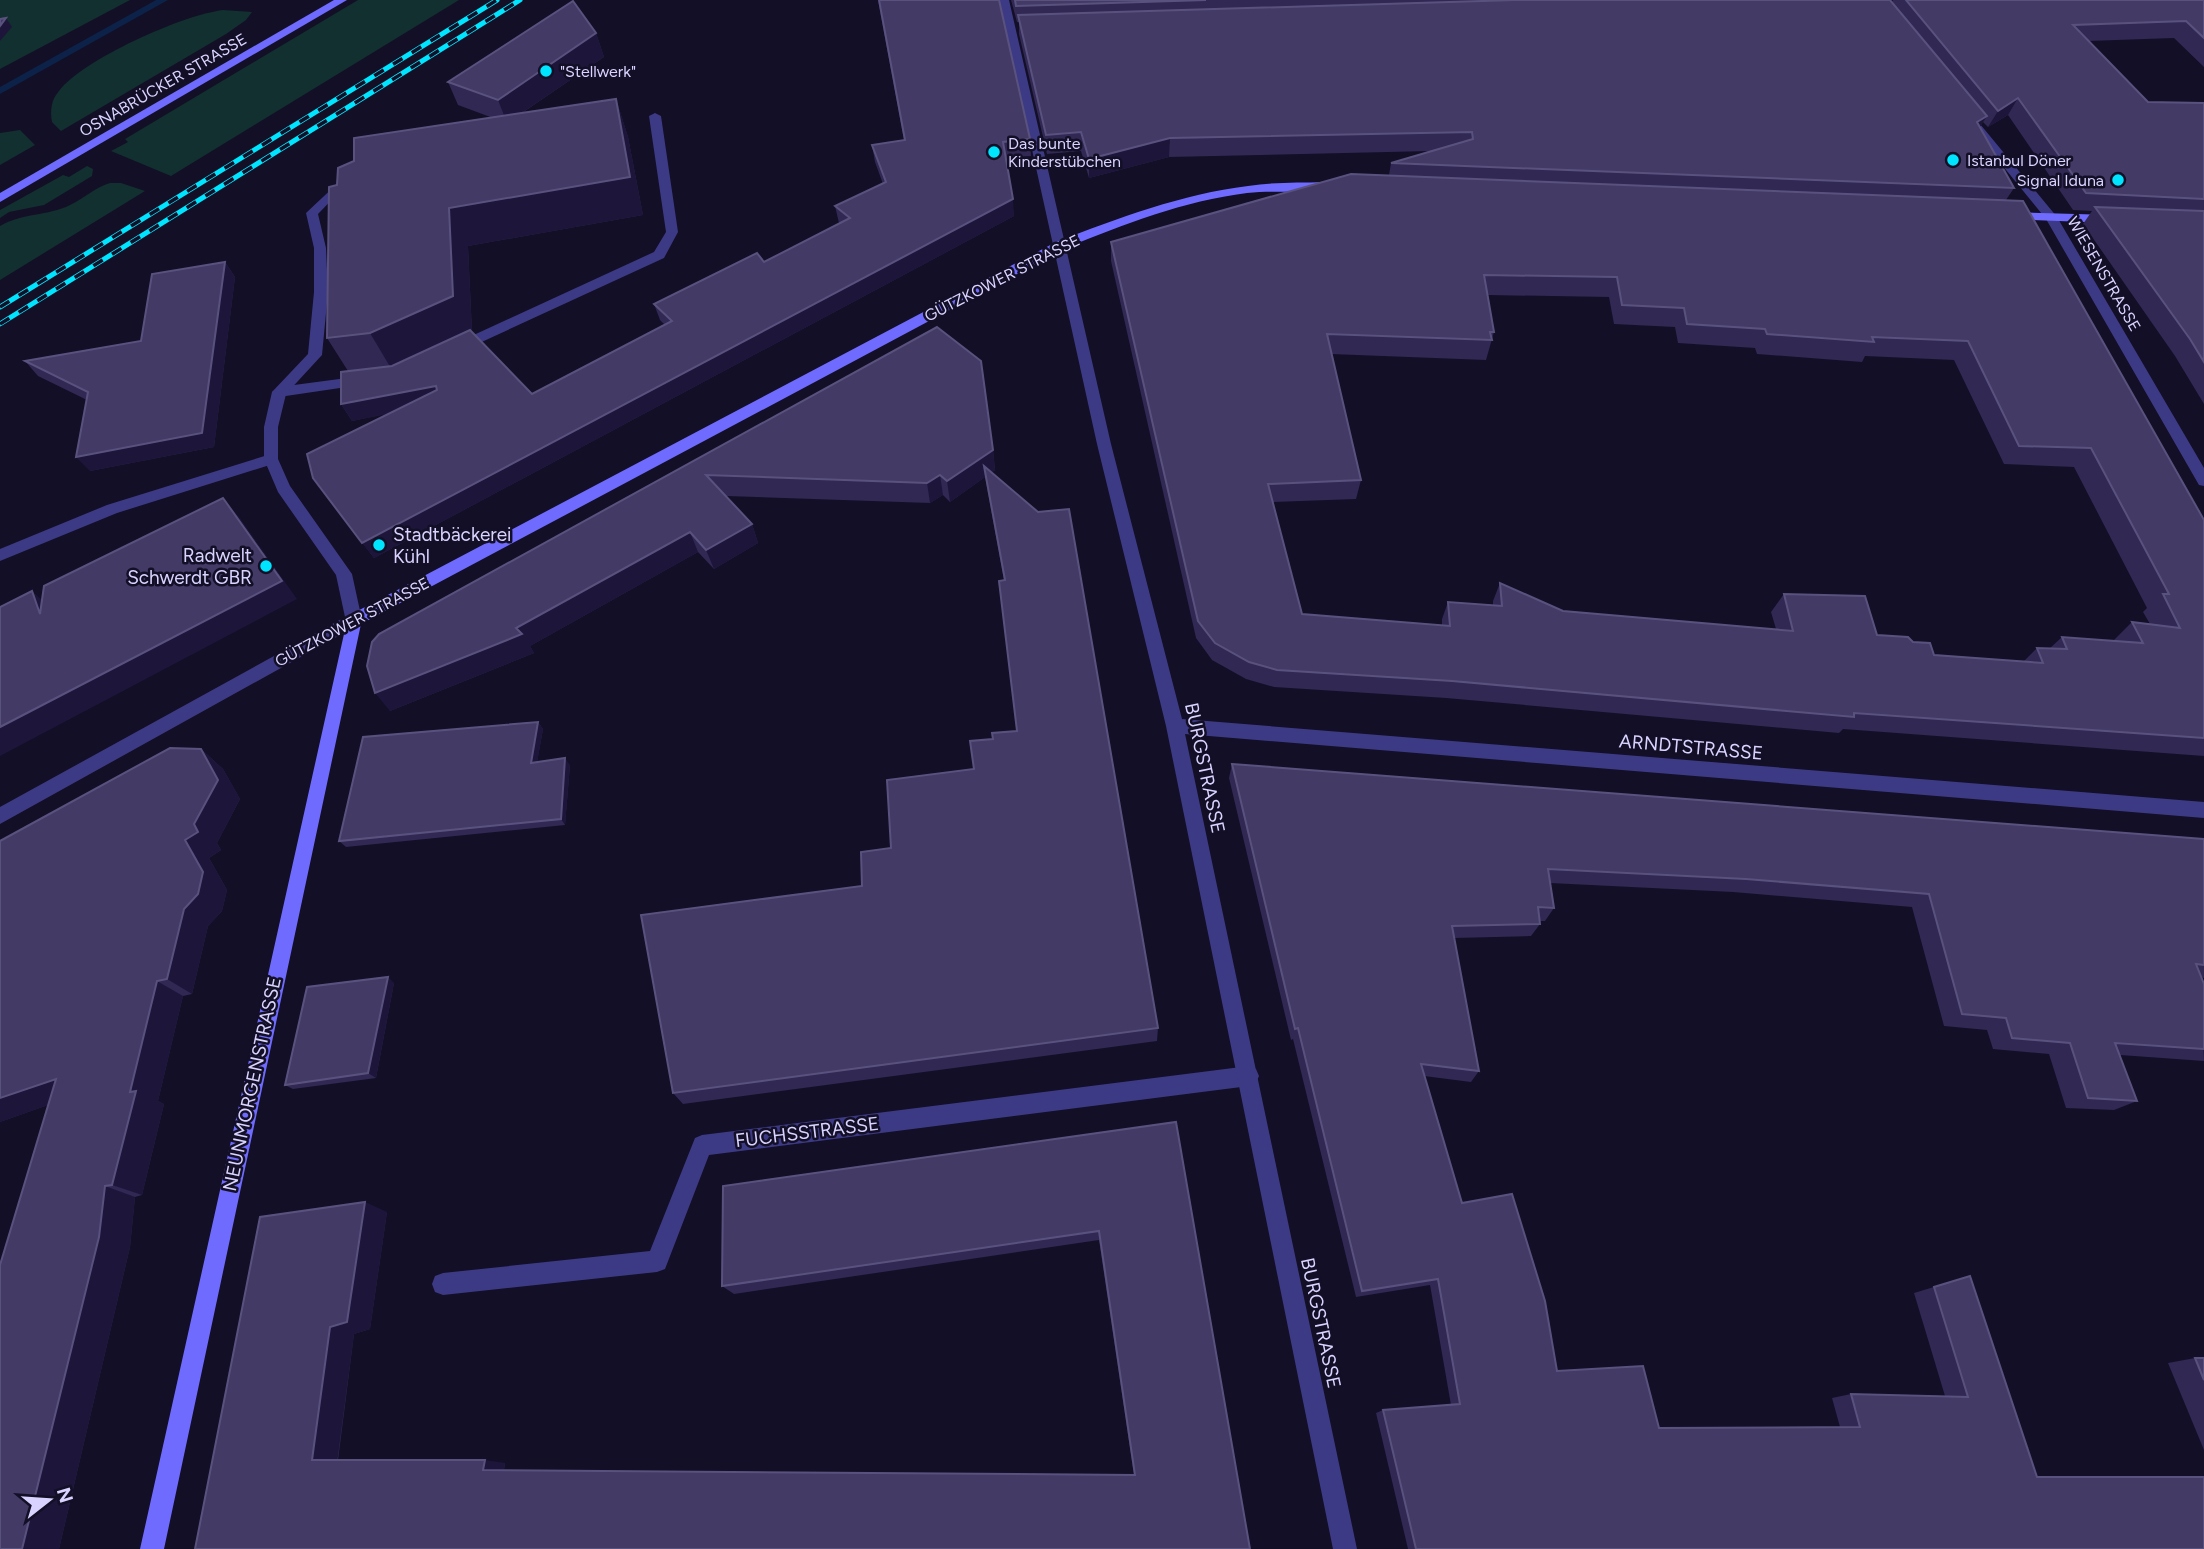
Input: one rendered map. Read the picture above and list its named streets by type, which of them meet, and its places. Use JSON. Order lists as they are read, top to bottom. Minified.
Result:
{"streets":{"street":["OSNABRÜCKER STRASSE","WIESENSTRASSE","GÜTZKOWER STRASSE","ARNDTSTRASSE","BURGSTRASSE","NEUNMORGENSTRASSE","FUCHSSTRASSE"]},"crossings":[["GÜTZKOWER STRASSE","BURGSTRASSE"],["GÜTZKOWER STRASSE","NEUNMORGENSTRASSE"],["ARNDTSTRASSE","BURGSTRASSE"],["BURGSTRASSE","FUCHSSTRASSE"]],"places":["\"Stellwerk\"","Das bunte Kinderstübchen","Istanbul Döner","Signal Iduna","Stadtbäckerei Kühl","Radwelt Schwerdt GBR"],"north":"right"}
